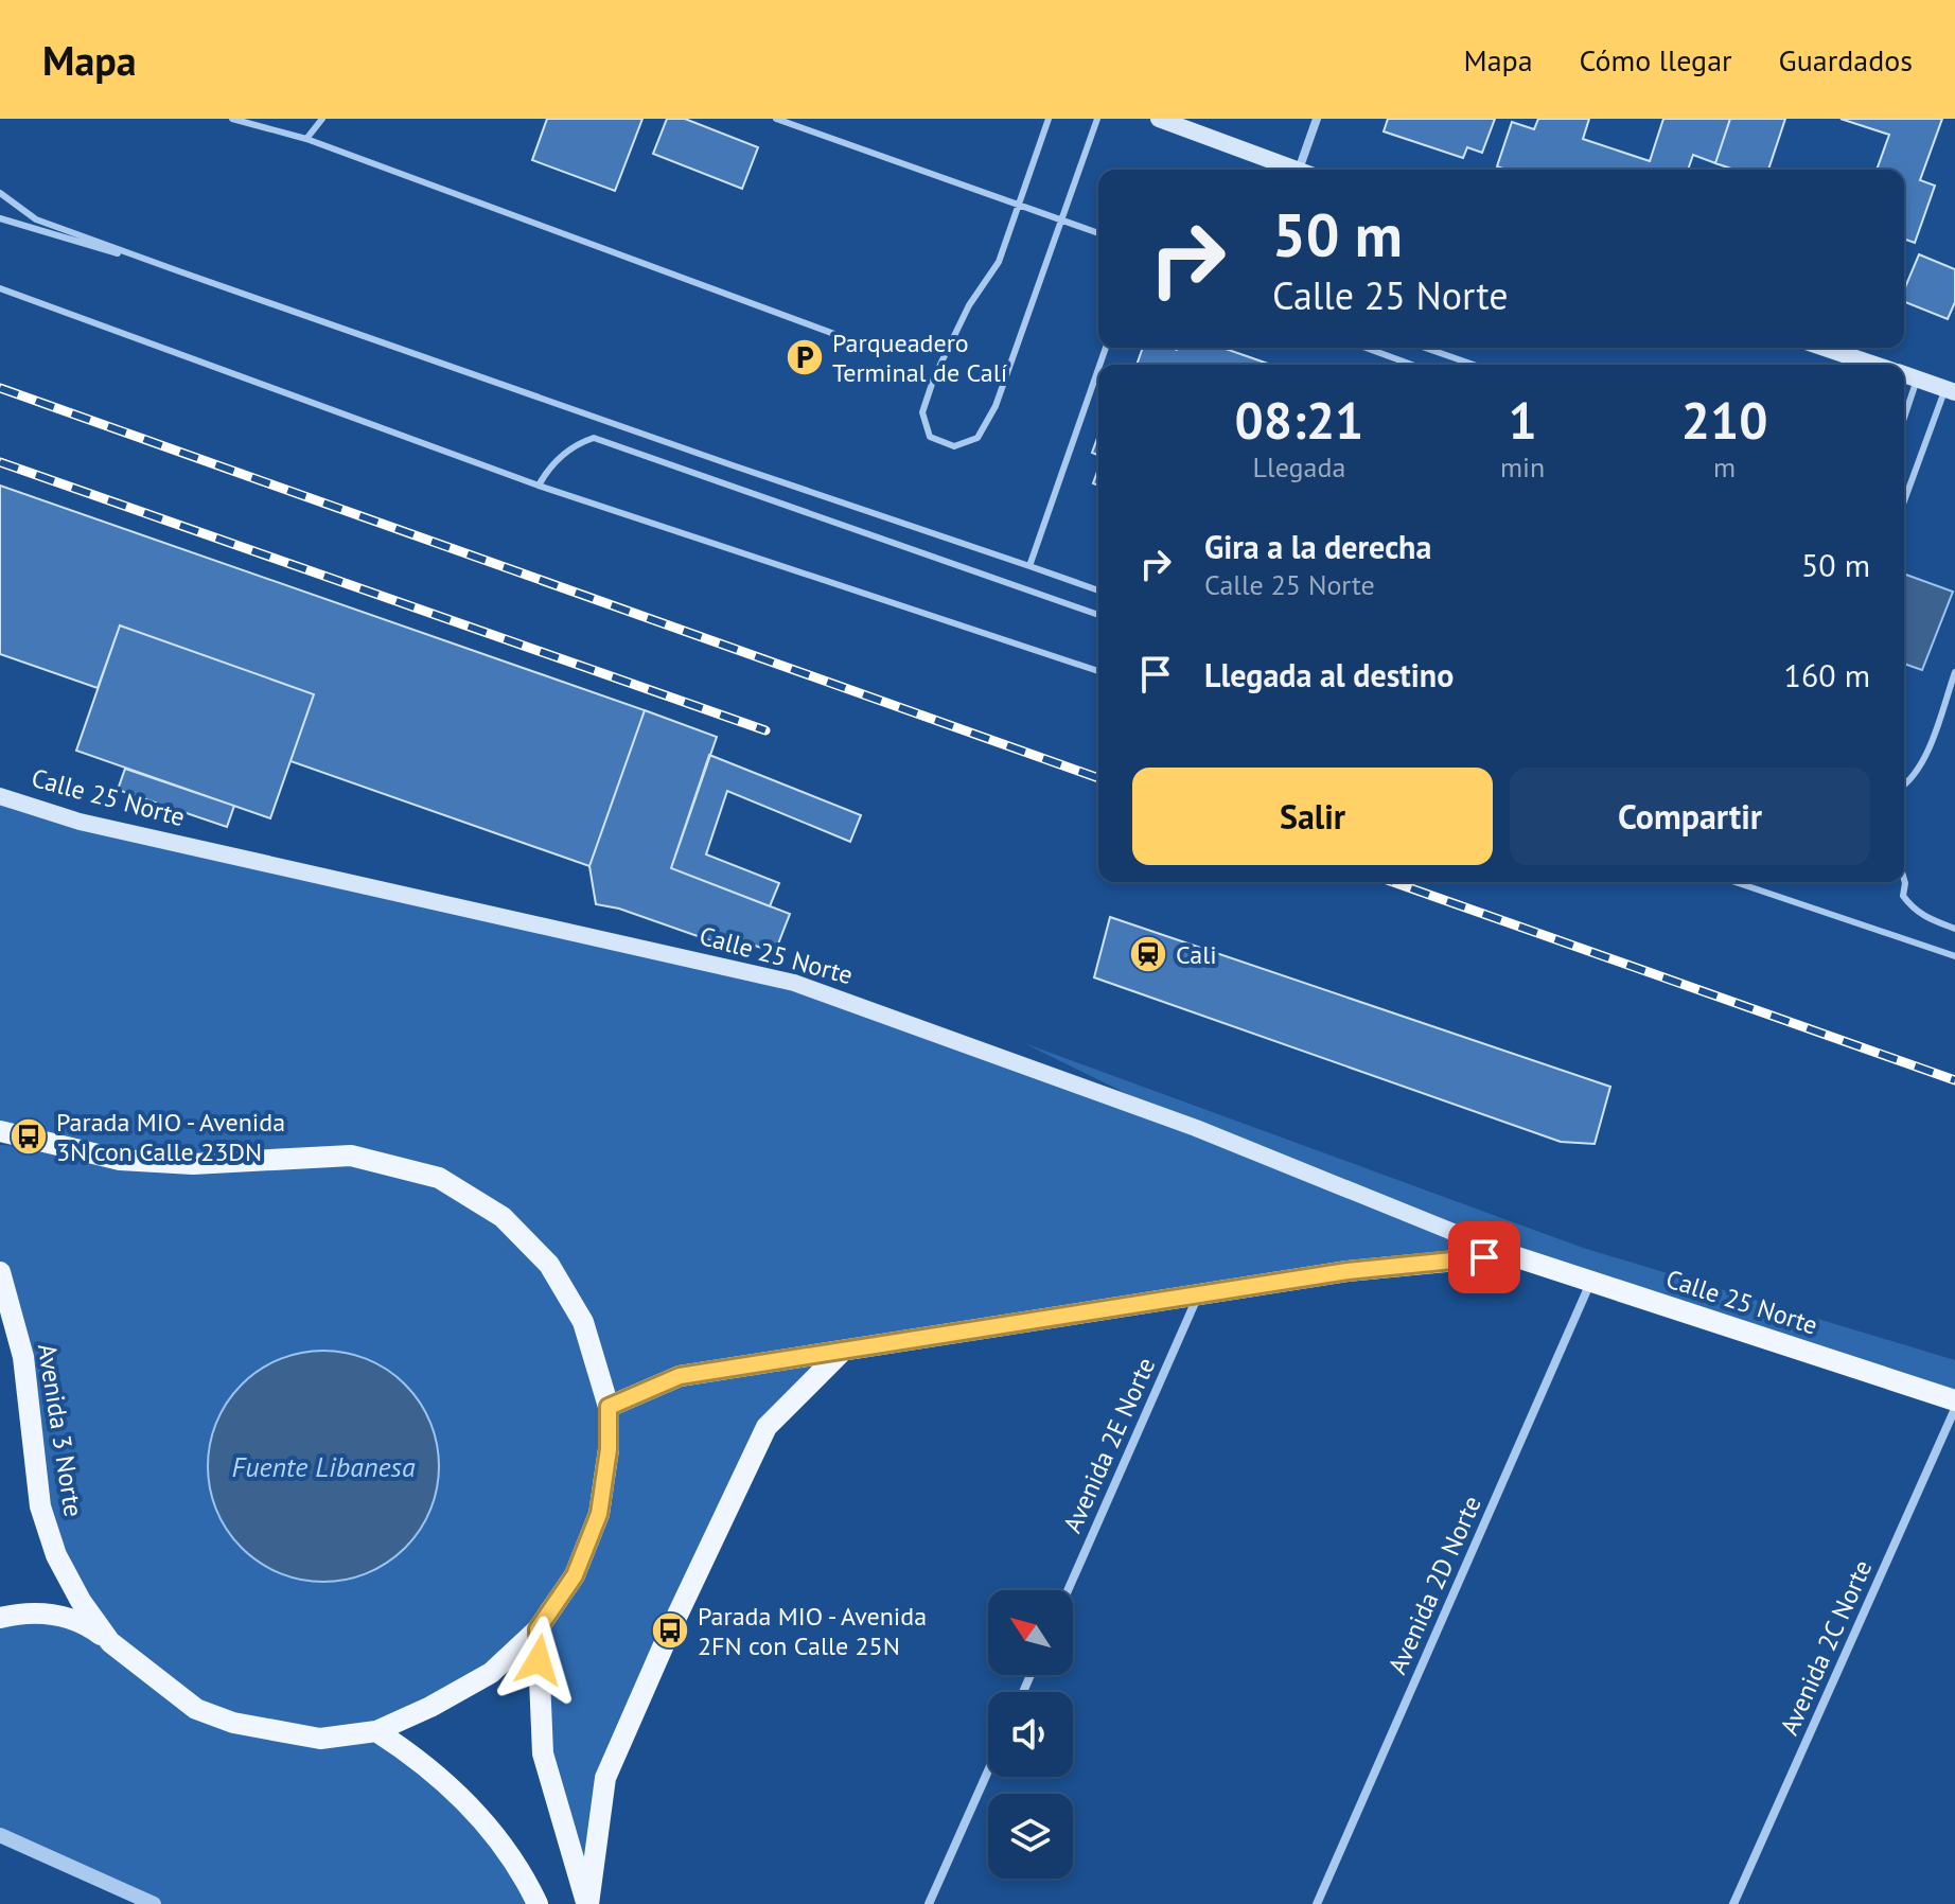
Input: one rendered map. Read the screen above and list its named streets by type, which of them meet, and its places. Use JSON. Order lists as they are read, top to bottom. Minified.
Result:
{"streets":{"main road":["Calle 25 Norte","Avenida 3 Norte"],"street":["Avenida 2E Norte","Avenida 2D Norte","Avenida 2C Norte"]},"crossings":[["Calle 25 Norte","Avenida 3 Norte"],["Calle 25 Norte","Avenida 2E Norte"],["Calle 25 Norte","Avenida 2D Norte"]],"water":["Fuente Libanesa"],"places":{"parking":["Parqueadero Terminal de Calí"],"station":["Cali"],"bus stop":["Parada MIO - Avenida 3N con Calle 23DN","Parada MIO - Avenida 2FN con Calle 25N"]},"north":"top left","page":{"header":"Mapa","nav":["Mapa","Cómo llegar","Guardados"],"turn":["50 m","Calle 25 Norte"],"eta":["08:21","Llegada","1","min","210","m"],"list":[{"name":"Gira a la derecha","note":"Calle 25 Norte","value":"50 m"},{"name":"Llegada al destino","value":"160 m"}],"buttons":["Salir","Compartir"]}}
